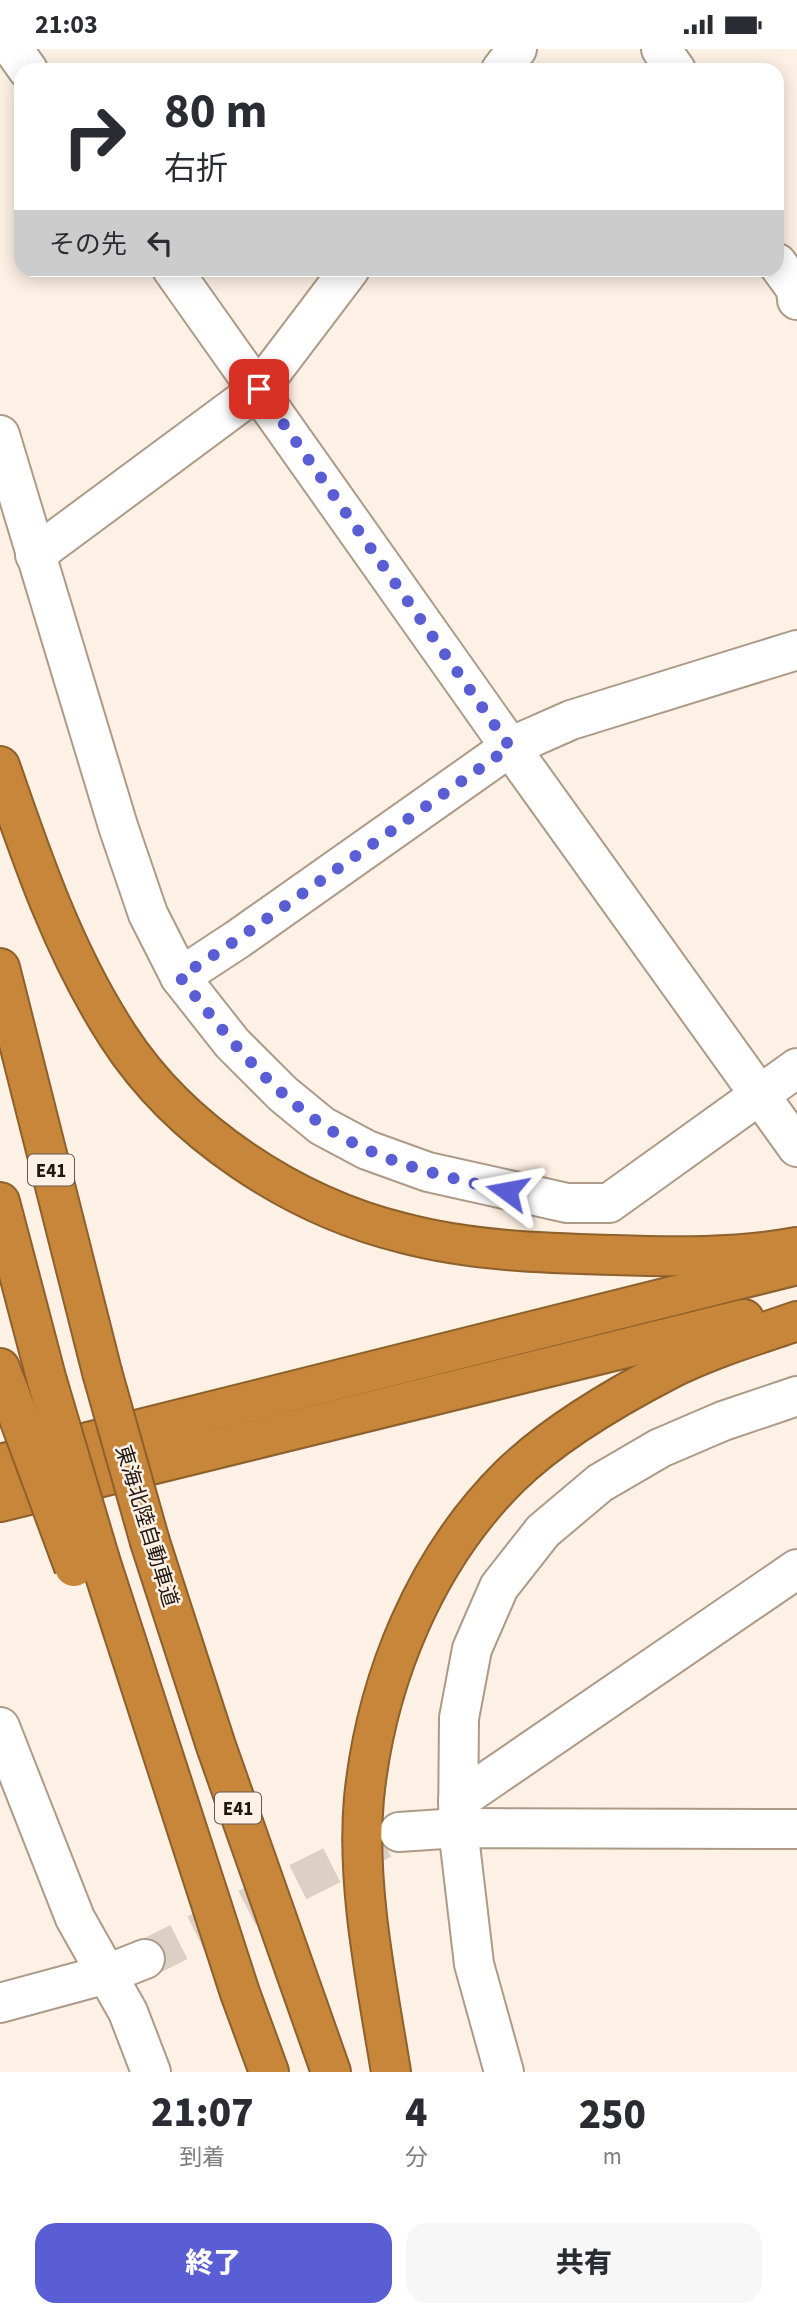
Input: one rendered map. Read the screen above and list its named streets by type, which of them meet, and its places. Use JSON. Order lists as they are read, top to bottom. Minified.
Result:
{"streets":{"highway":["E41","東海北陸自動車道"]},"page":{"status":"21:03","turn":["80 m","右折"],"then":"その先","eta":["21:07","到着","4","分","250","m"],"buttons":["終了","共有"]}}
